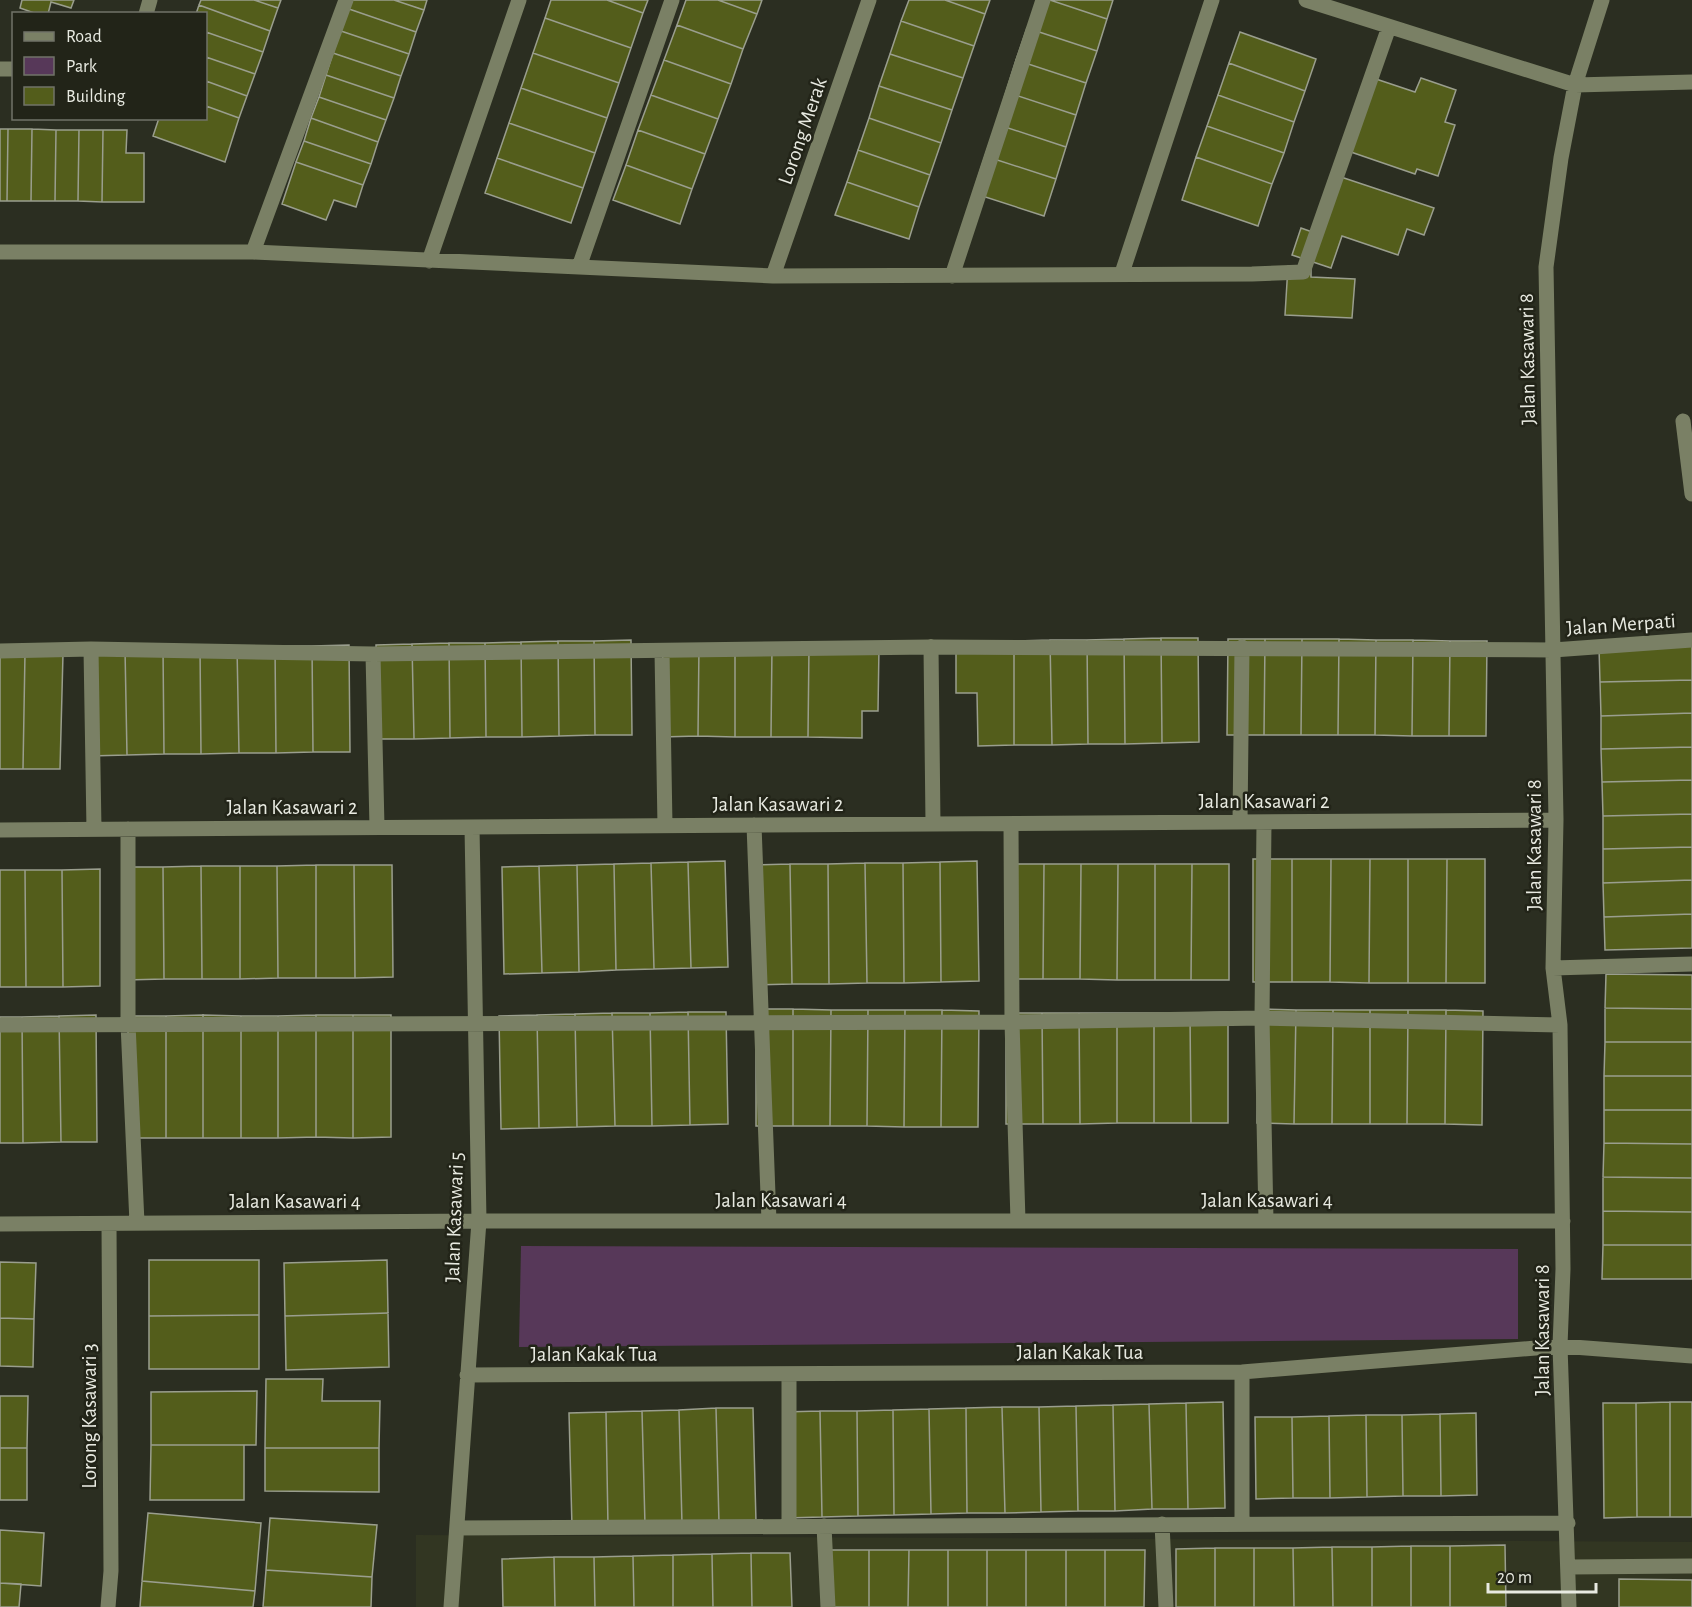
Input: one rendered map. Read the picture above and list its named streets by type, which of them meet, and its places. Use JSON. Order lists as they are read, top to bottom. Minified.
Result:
{"streets":{"street":["Lorong Merak","Jalan Kasawari 8","Jalan Merpati","Jalan Kasawari 2","Jalan Kasawari 4","Jalan Kasawari 5","Jalan Kakak Tua","Lorong Kasawari 3"]},"crossings":[["Jalan Kasawari 8","Jalan Merpati"],["Jalan Kasawari 8","Jalan Kasawari 2"],["Jalan Kasawari 8","Jalan Kasawari 4"],["Jalan Kasawari 8","Jalan Kakak Tua"],["Jalan Kasawari 2","Jalan Kasawari 5"],["Jalan Kasawari 4","Jalan Kasawari 5"],["Jalan Kasawari 4","Lorong Kasawari 3"],["Jalan Kasawari 5","Jalan Kakak Tua"]],"legend":["Road","Park","Building"],"scale_bar":"20 m"}
